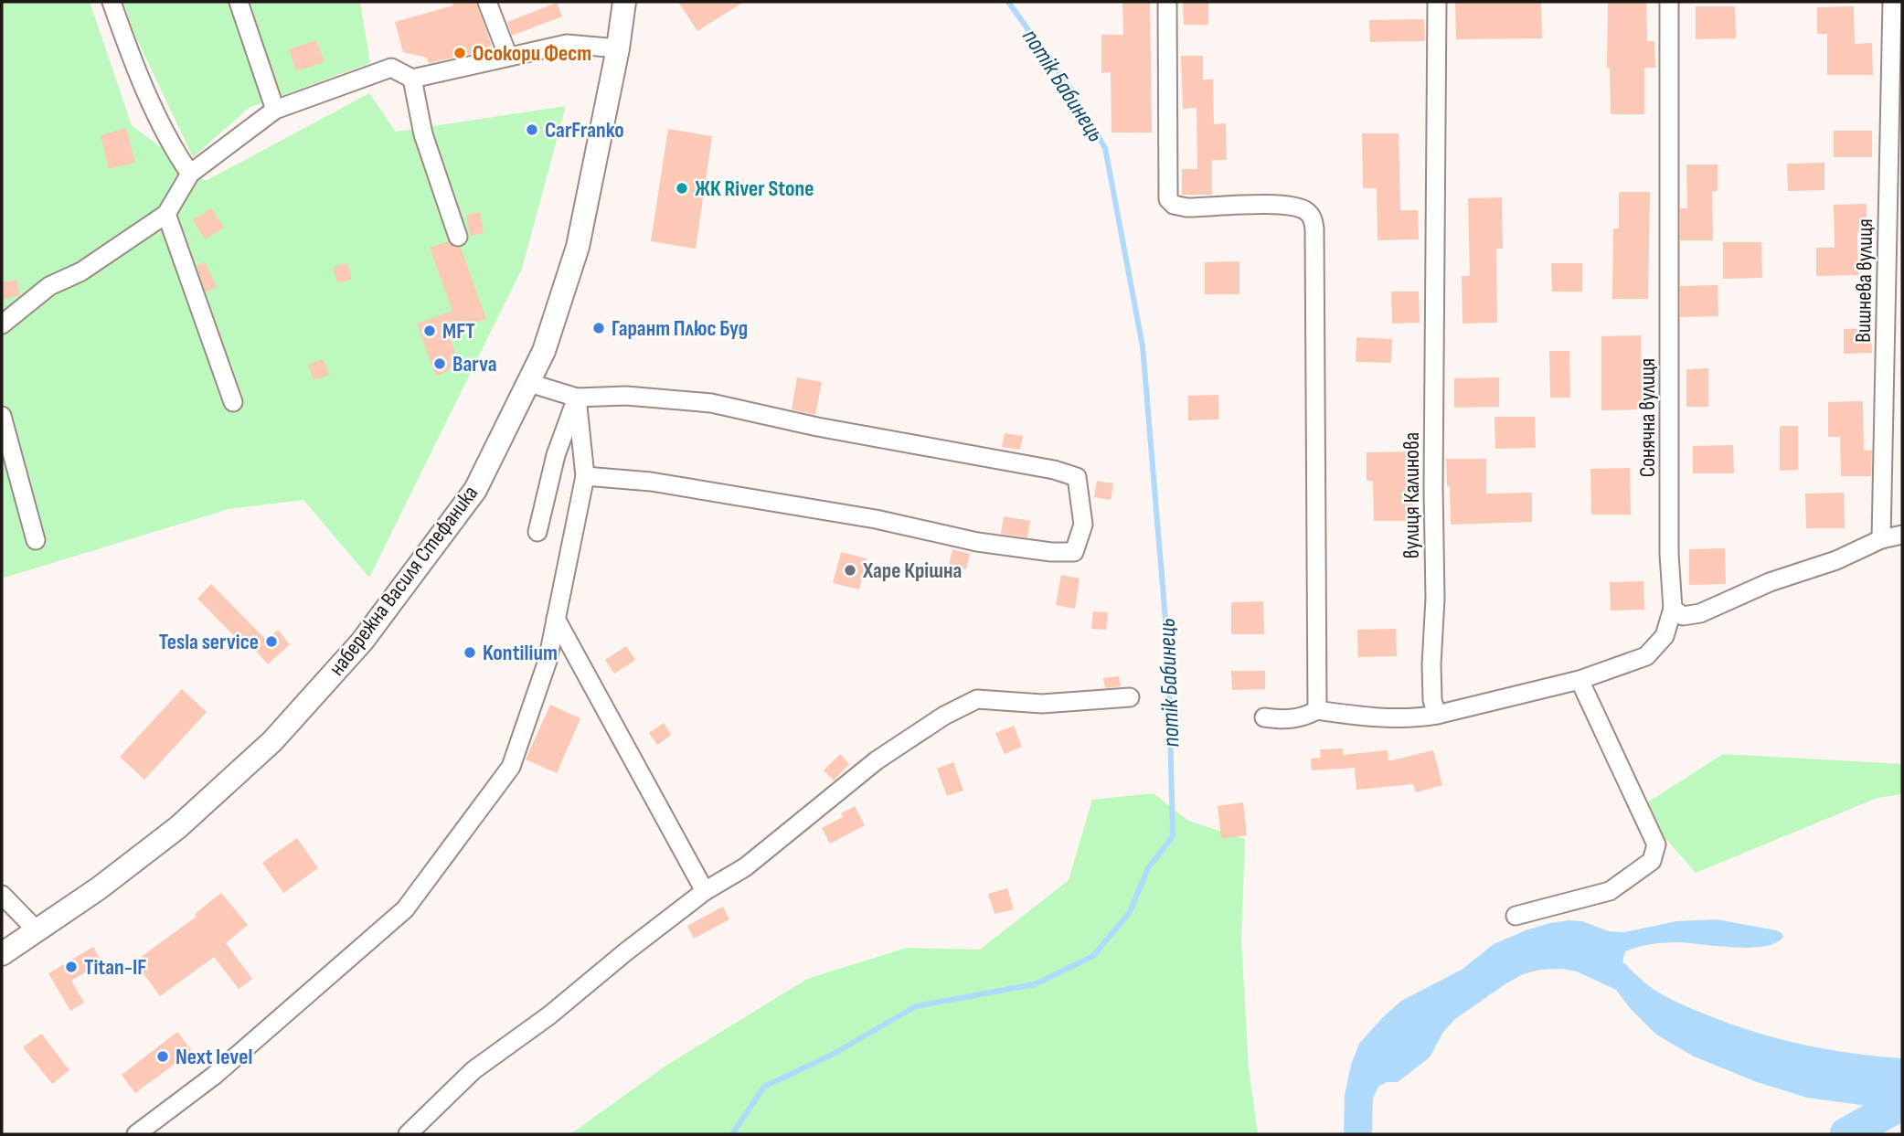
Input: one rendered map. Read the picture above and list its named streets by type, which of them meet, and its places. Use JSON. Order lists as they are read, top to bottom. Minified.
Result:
{"streets":{"main road":["набережна Василя Стефаника"],"street":["Вишнева вулиця","Сонячна вулиця","вулиця Калинова"]},"water":["потік Бабинець"],"places":["Осокори Фест","CarFranko","ЖК River Stone","Гарант Плюс Буд","MFT","Barva","Харе Крішна","Tesla service","Kontilium","Titan-IF","Next level"]}
